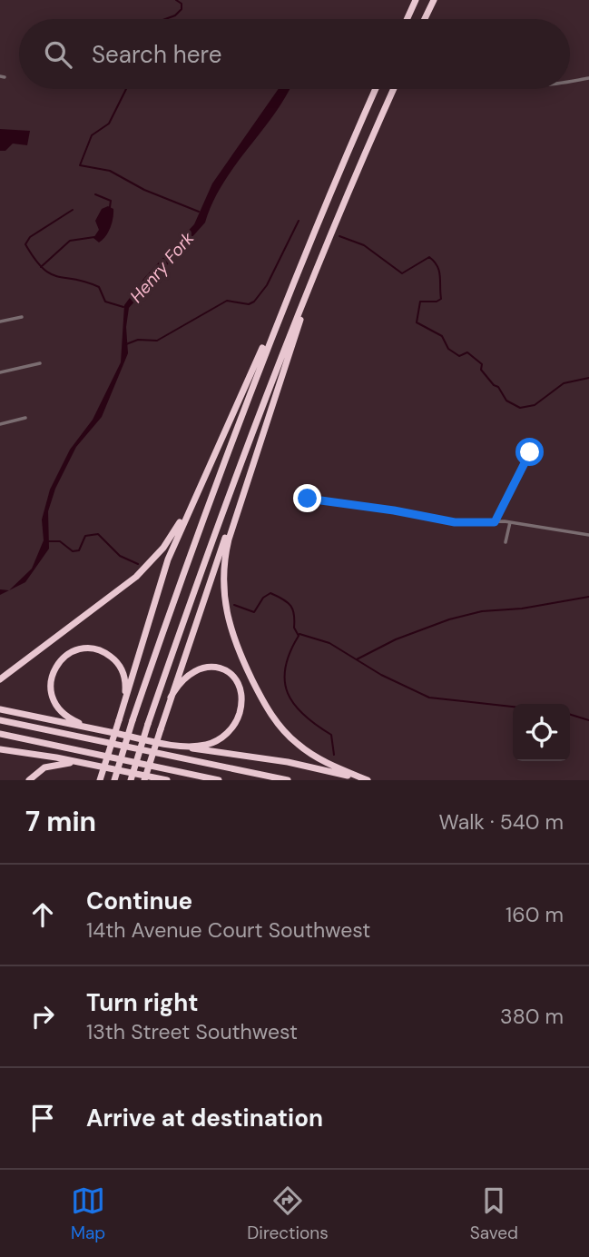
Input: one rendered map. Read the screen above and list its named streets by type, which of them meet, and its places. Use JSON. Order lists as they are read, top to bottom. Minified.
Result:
{"water":["Henry Fork"],"page":{"search":"Search here","heading":["7 min","Walk · 540 m"],"list":[["Continue","14th Avenue Court Southwest","160 m"],["Turn right","13th Street Southwest","380 m"],"Arrive at destination"],"nav":["Map","Directions","Saved"]}}
